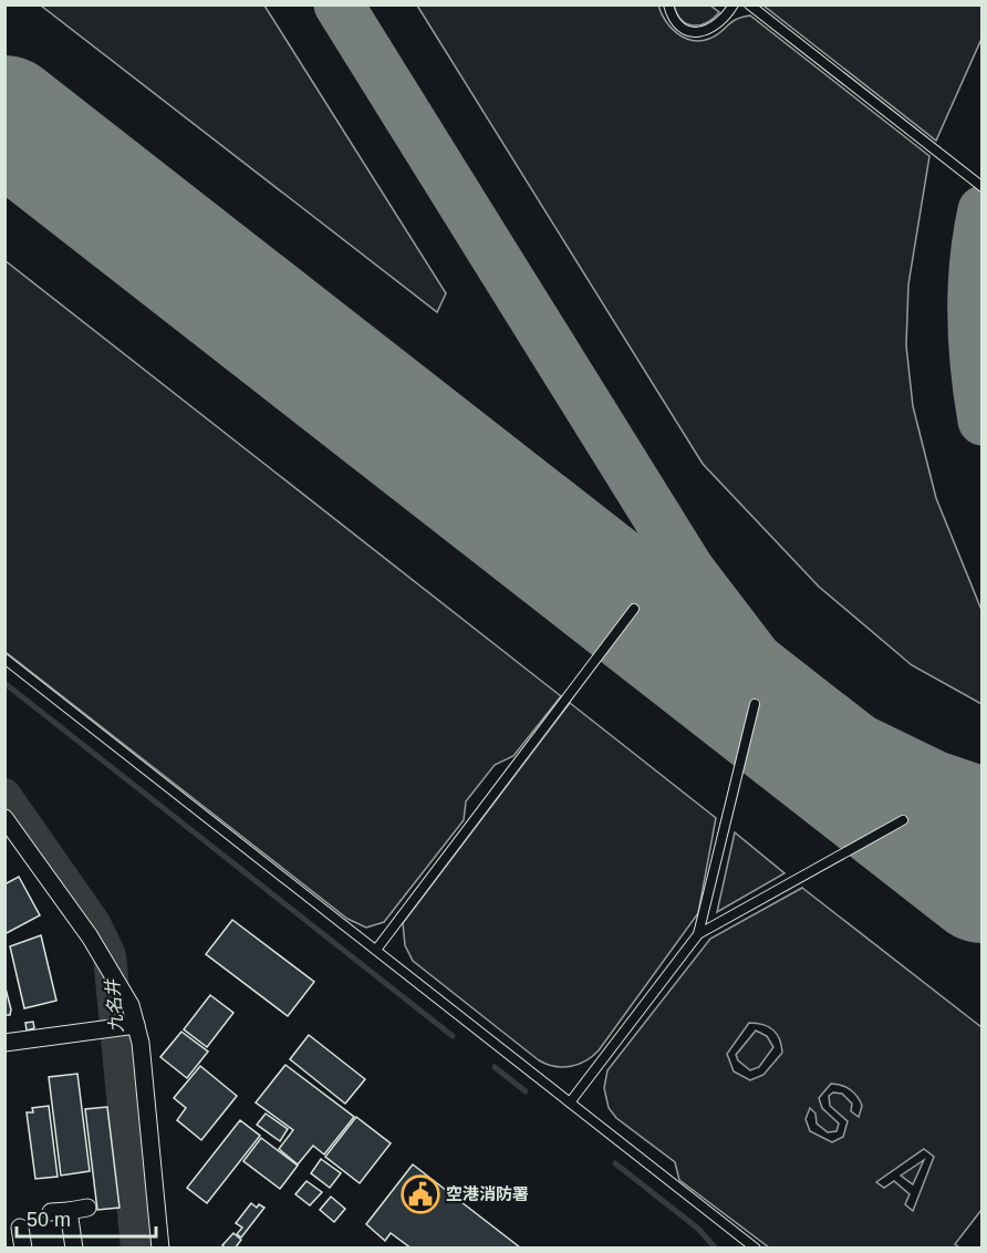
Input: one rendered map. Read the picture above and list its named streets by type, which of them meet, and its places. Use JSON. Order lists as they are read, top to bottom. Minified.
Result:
{"water":["九名井"],"places":{"public building":["空港消防署"]},"scale_bar":"50 m"}
